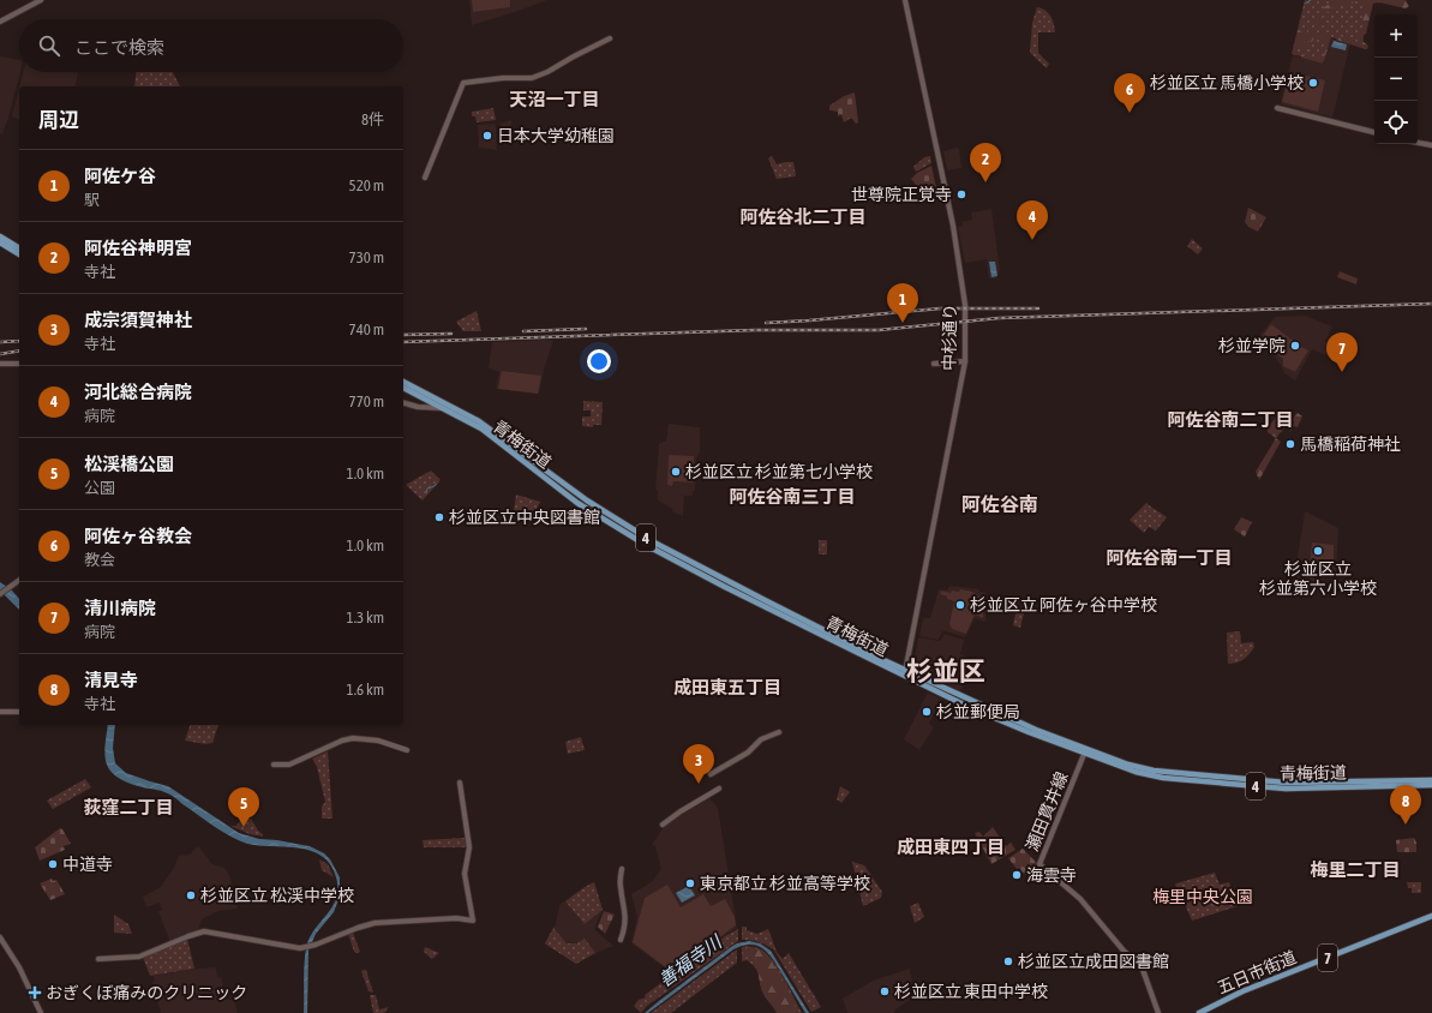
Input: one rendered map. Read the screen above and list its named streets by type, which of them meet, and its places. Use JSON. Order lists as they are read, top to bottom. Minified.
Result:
{"streets":{"main road":["青梅街道","4","7","五日市街道"],"street":["中杉通り","瀬田貫井線"]},"crossings":[["中杉通り","青梅街道"],["青梅街道","瀬田貫井線"]],"districts":["天沼一丁目","阿佐谷北二丁目","阿佐谷南二丁目","阿佐谷南三丁目","阿佐谷南","阿佐谷南一丁目","杉並区","成田東五丁目","荻窪二丁目","成田東四丁目","梅里二丁目"],"water":["善福寺川"],"parks":["梅里中央公園"],"places":{"other":["杉並区立 馬橋小学校","日本大学幼稚園","世尊院正覚寺","杉並学院","馬橋稲荷神社","杉並区立 杉並第七小学校","杉並区立中央図書館","杉並区立 杉並第六小学校","杉並区立 阿佐ヶ谷中学校","杉並郵便局","中道寺","海雲寺","東京都立 杉並高等学校","杉並区立 松渓中学校","杉並区立成田図書館","杉並区立 東田中学校"],"health":["おぎくぼ痛みのクリニック"]},"page":{"map_buttons":["+","−"],"search":"ここで検索","pins":["6","2","4","1","7","3","8","5"],"heading":["周辺","8件"],"list":[{"mark":"1","name":"阿佐ケ谷","note":"駅","value":"520 m"},{"mark":"2","name":"阿佐谷神明宮","note":"寺社","value":"730 m"},{"mark":"3","name":"成宗須賀神社","note":"寺社","value":"740 m"},{"mark":"4","name":"河北総合病院","note":"病院","value":"770 m"},{"mark":"5","name":"松渓橋公園","note":"公園","value":"1.0 km"},{"mark":"6","name":"阿佐ヶ谷教会","note":"教会","value":"1.0 km"},{"mark":"7","name":"清川病院","note":"病院","value":"1.3 km"},{"mark":"8","name":"清見寺","note":"寺社","value":"1.6 km"}]}}
